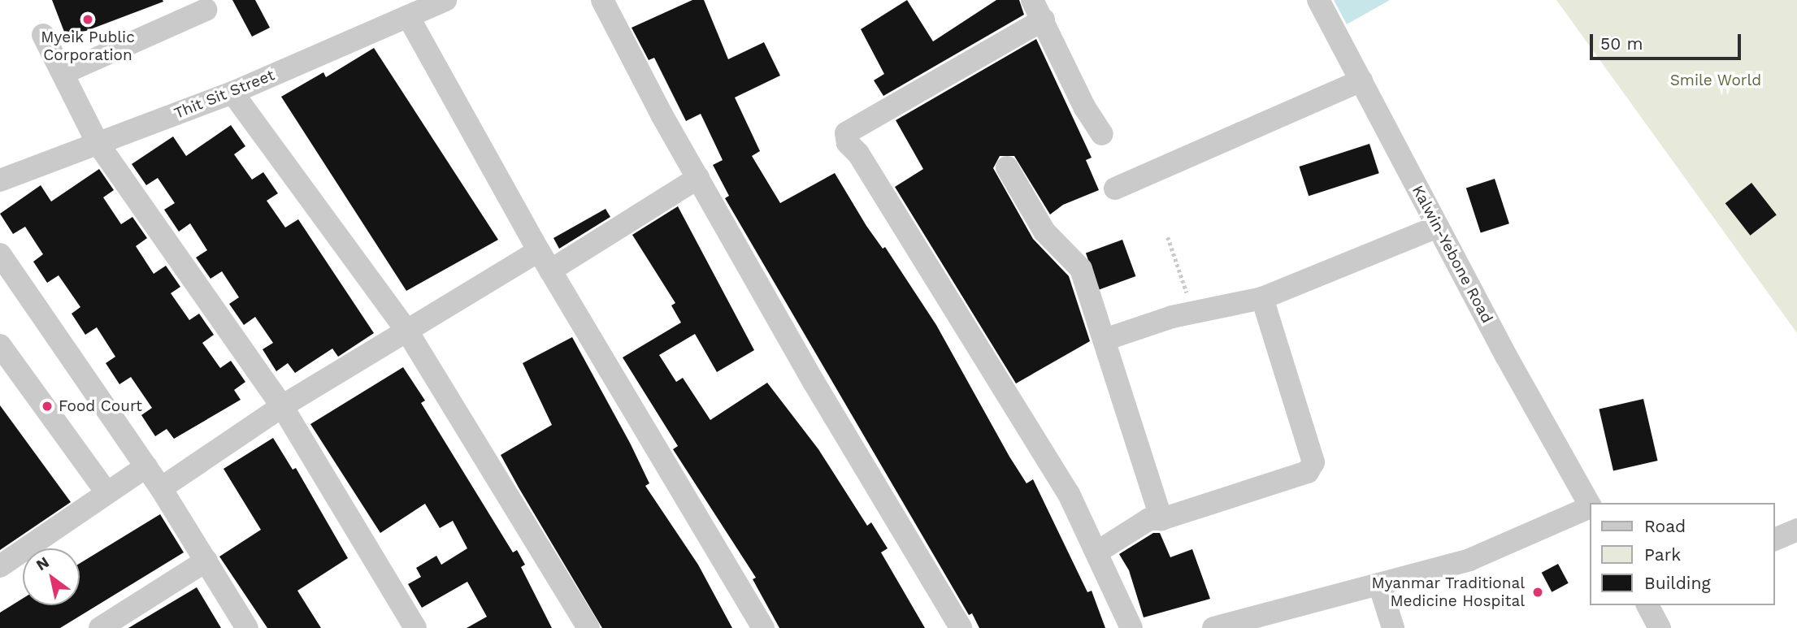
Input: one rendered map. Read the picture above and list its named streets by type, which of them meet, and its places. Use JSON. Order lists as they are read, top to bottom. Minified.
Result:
{"streets":{"street":["Thit Sit Street","Kalwin-Yebone Road"]},"parks":["Smile World"],"places":["Myeik Public Corporation","Food Court","Myanmar Traditional Medicine Hospital"],"legend":["Road","Park","Building"],"scale_bar":"50 m","north":"top left"}
